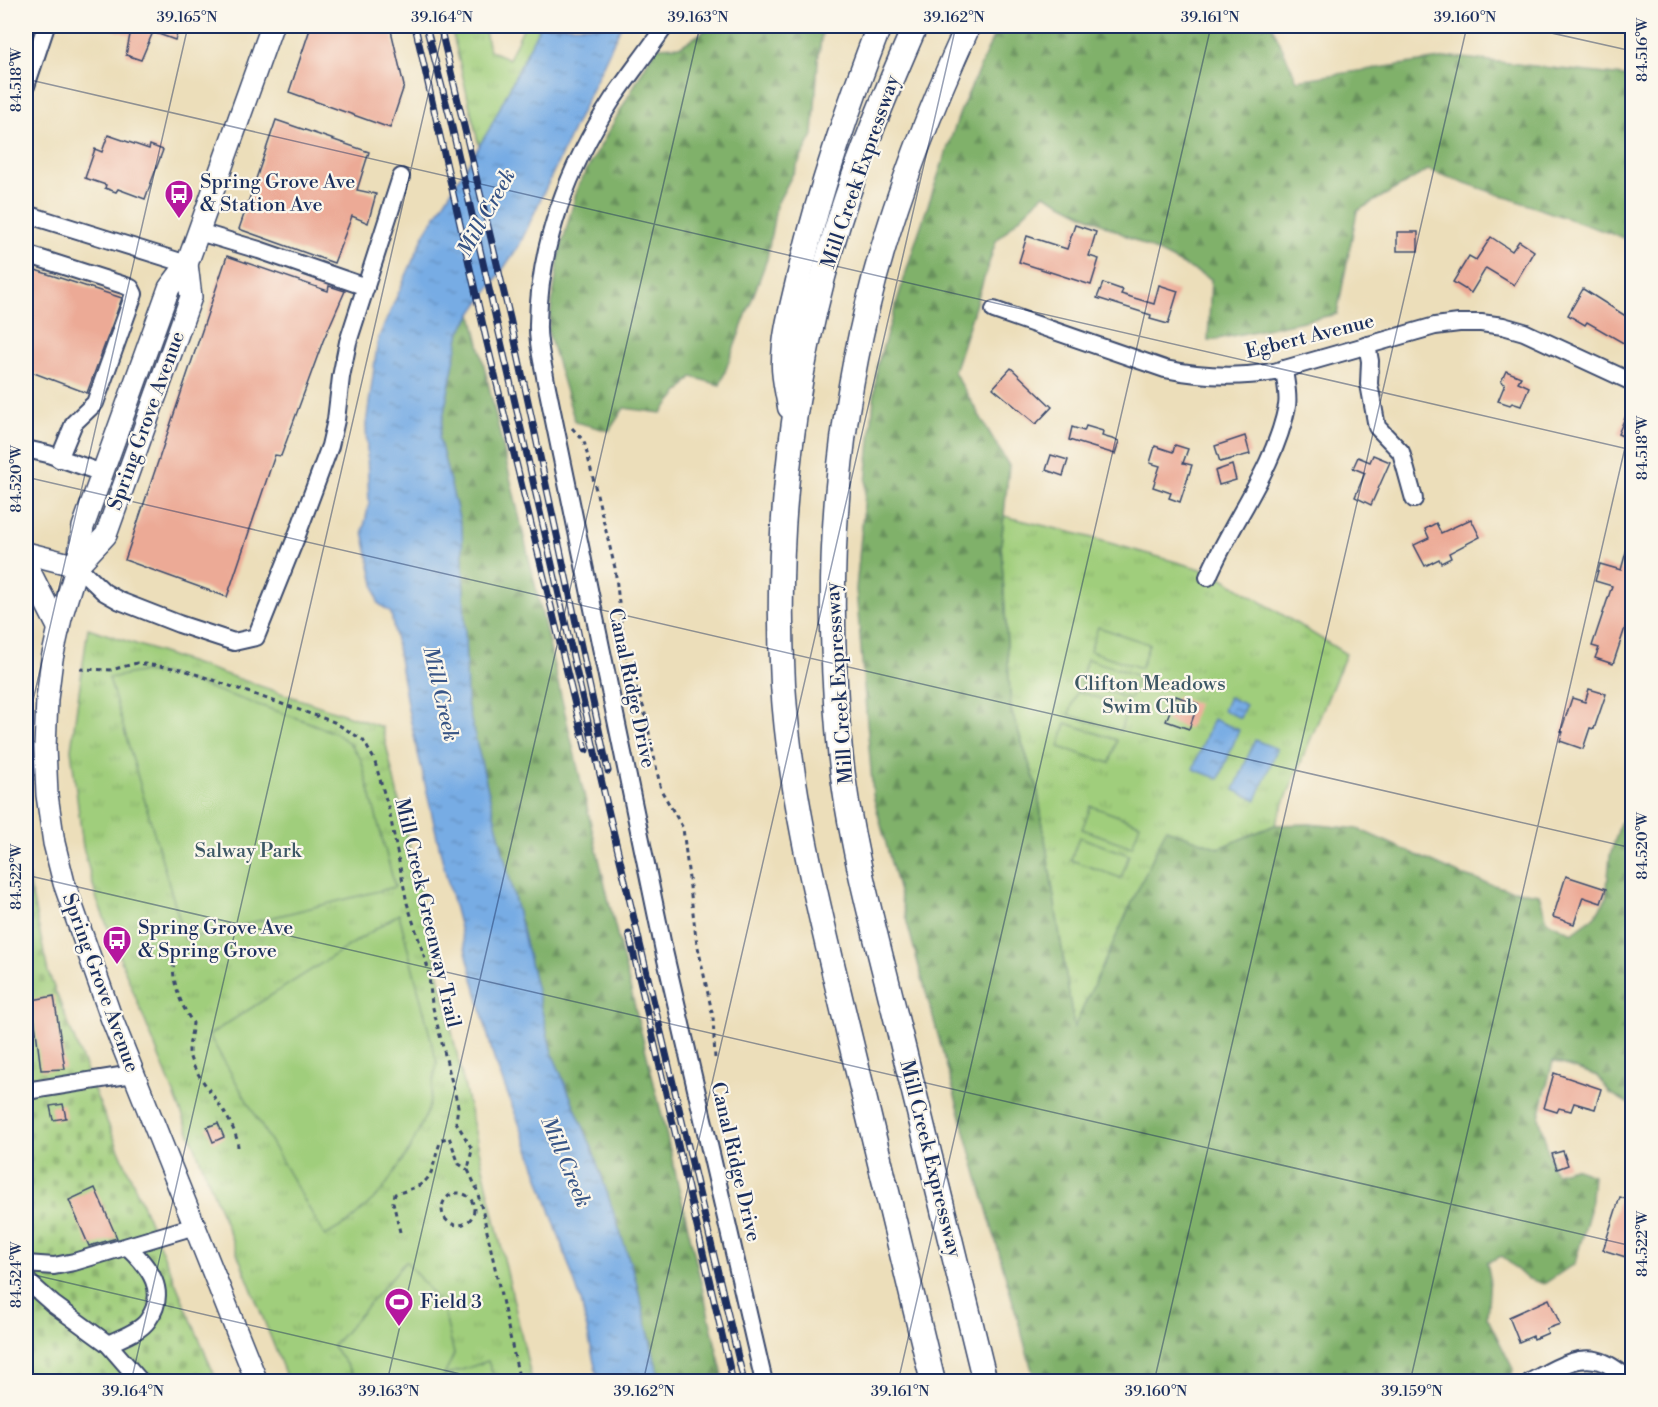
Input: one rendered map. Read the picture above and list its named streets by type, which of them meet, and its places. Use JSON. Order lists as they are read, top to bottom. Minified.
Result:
{"streets":{"highway":["Mill Creek Expressway"],"main road":["Spring Grove Avenue"],"street":["Egbert Avenue","Canal Ridge Drive"],"path":["Mill Creek Greenway Trail"]},"water":["Mill Creek"],"parks":["Clifton Meadows Swim Club","Salway Park"],"places":{"bus stop":["Spring Grove Ave & Station Ave","Spring Grove Ave & Spring Grove"],"sports":["Field 3"]},"coordinates":["39.165°N","39.164°N","39.163°N","39.162°N","39.161°N","39.160°N","84.516°W","84.518°W","84.520°W","84.522°W","84.524°W","39.159°N"]}
